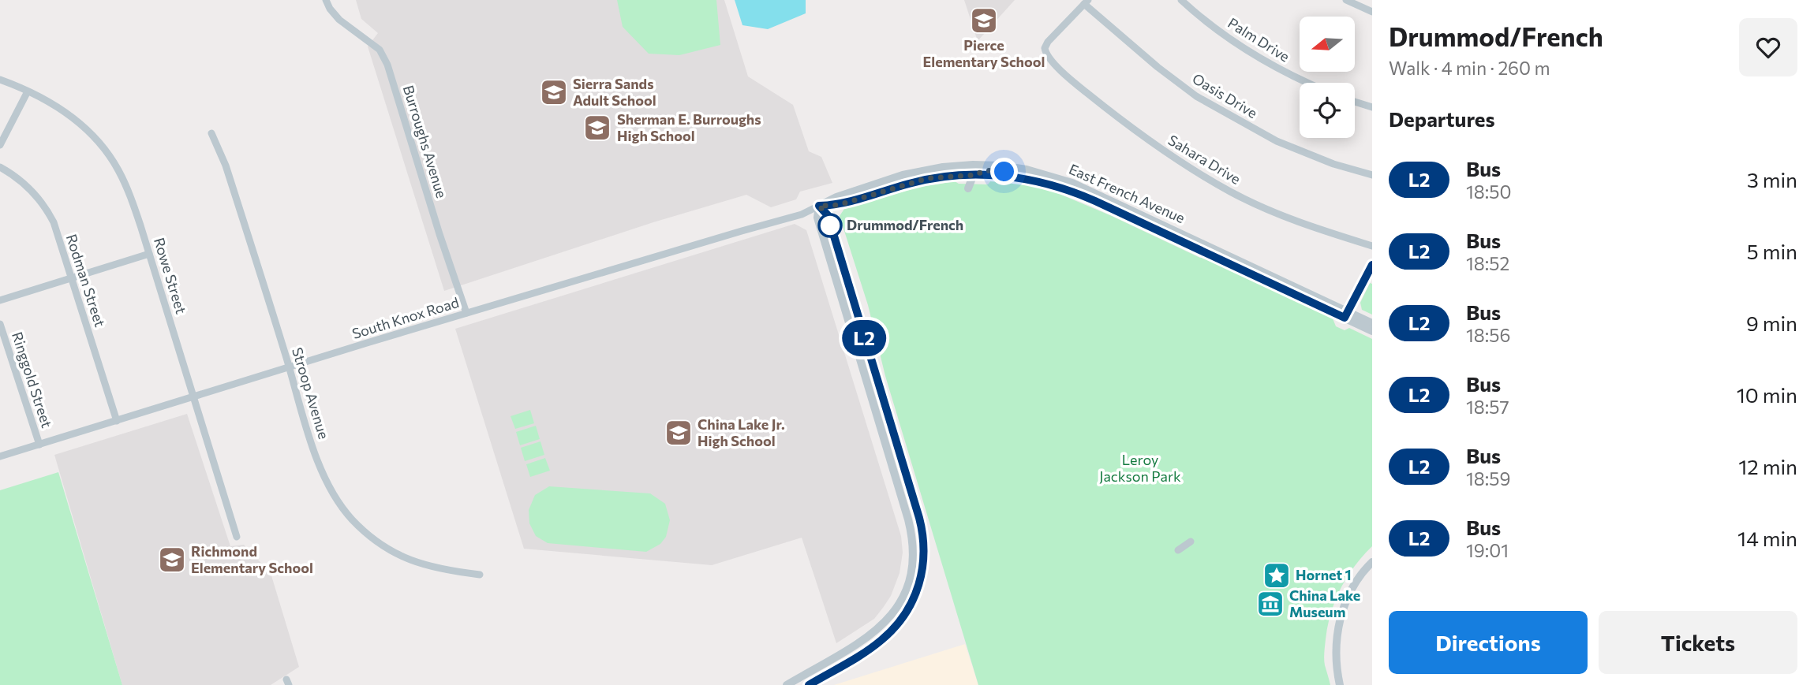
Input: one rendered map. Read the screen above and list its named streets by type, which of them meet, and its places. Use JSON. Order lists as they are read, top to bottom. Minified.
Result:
{"streets":{"street":["Palm Drive","Oasis Drive","Burroughs Avenue","Sahara Drive","East French Avenue","Rowe Street","Rodman Street","South Knox Road","Ringgold Street","Stroop Avenue"]},"crossings":[["Oasis Drive","Sahara Drive"],["Burroughs Avenue","South Knox Road"],["East French Avenue","South Knox Road"],["Rowe Street","South Knox Road"],["Rodman Street","South Knox Road"],["South Knox Road","Ringgold Street"],["South Knox Road","Stroop Avenue"]],"parks":["Leroy Jackson Park"],"places":{"school or university":["Pierce Elementary School","Sierra Sands Adult School","Sherman E. Burroughs High School","China Lake Jr. High School","Richmond Elementary School"],"other":["Drummod/French"],"place":["Hornet 1"],"museum":["China Lake Museum"]},"lines":["bus line L2"],"north":"left","page":{"on_map":"L2","heading":[["Drummod/French","Walk · 4 min · 260 m"],"Departures"],"list":[{"mark":"L2","name":"Bus","note":"18:50","value":"3 min"},{"mark":"L2","name":"Bus","note":"18:52","value":"5 min"},{"mark":"L2","name":"Bus","note":"18:56","value":"9 min"},{"mark":"L2","name":"Bus","note":"18:57","value":"10 min"},{"mark":"L2","name":"Bus","note":"18:59","value":"12 min"},{"mark":"L2","name":"Bus","note":"19:01","value":"14 min"}],"buttons":["Directions","Tickets"]}}
